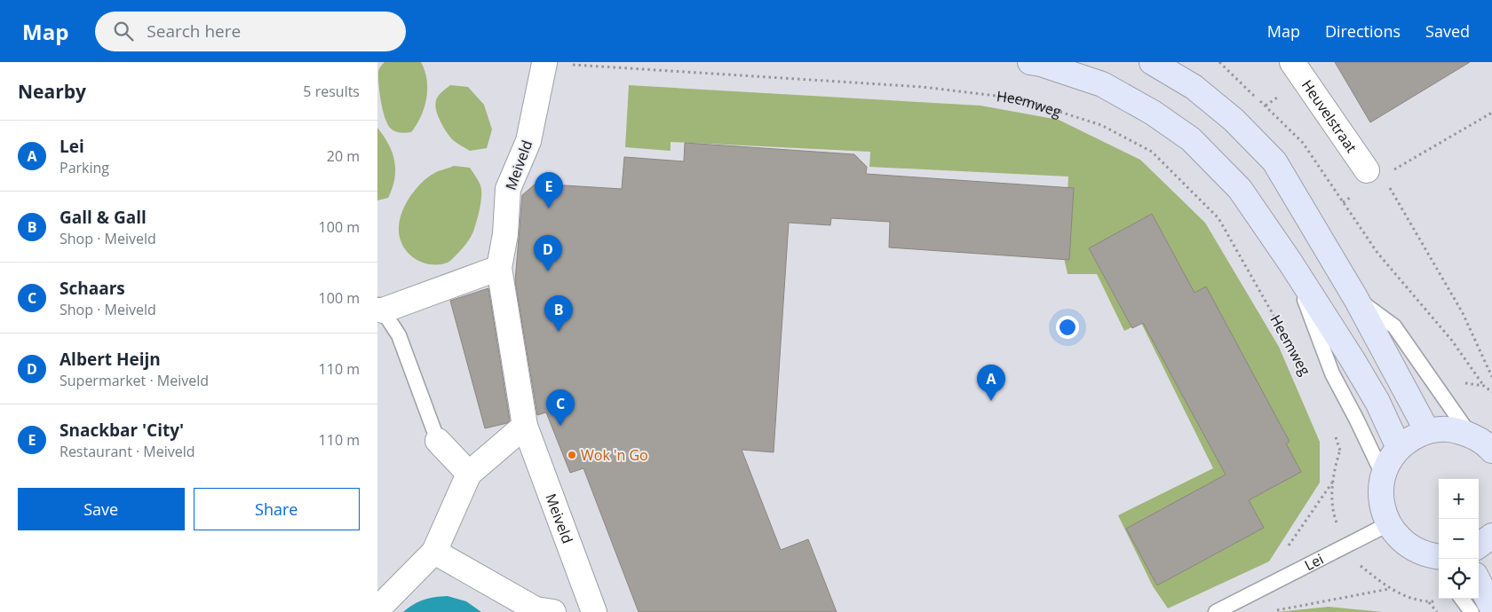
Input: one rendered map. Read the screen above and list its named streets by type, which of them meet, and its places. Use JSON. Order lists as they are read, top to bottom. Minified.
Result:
{"streets":{"main road":["Heemweg"],"street":["Heuvelstraat","Meiveld"],"lane":["Lei"]},"crossings":[["Heemweg","Meiveld"]],"places":["Wok 'n Go"],"page":{"header":"Map","search":"Search here","nav":["Map","Directions","Saved"],"heading":["Nearby","5 results"],"list":[{"mark":"A","name":"Lei","note":"Parking","value":"20 m"},{"mark":"B","name":"Gall & Gall","note":"Shop · Meiveld","value":"100 m"},{"mark":"C","name":"Schaars","note":"Shop · Meiveld","value":"100 m"},{"mark":"D","name":"Albert Heijn","note":"Supermarket · Meiveld","value":"110 m"},{"mark":"E","name":"Snackbar 'City'","note":"Restaurant · Meiveld","value":"110 m"}],"pins":["E","D","B","A","C"],"buttons":["Save","Share"],"map_buttons":["+","−"]}}
